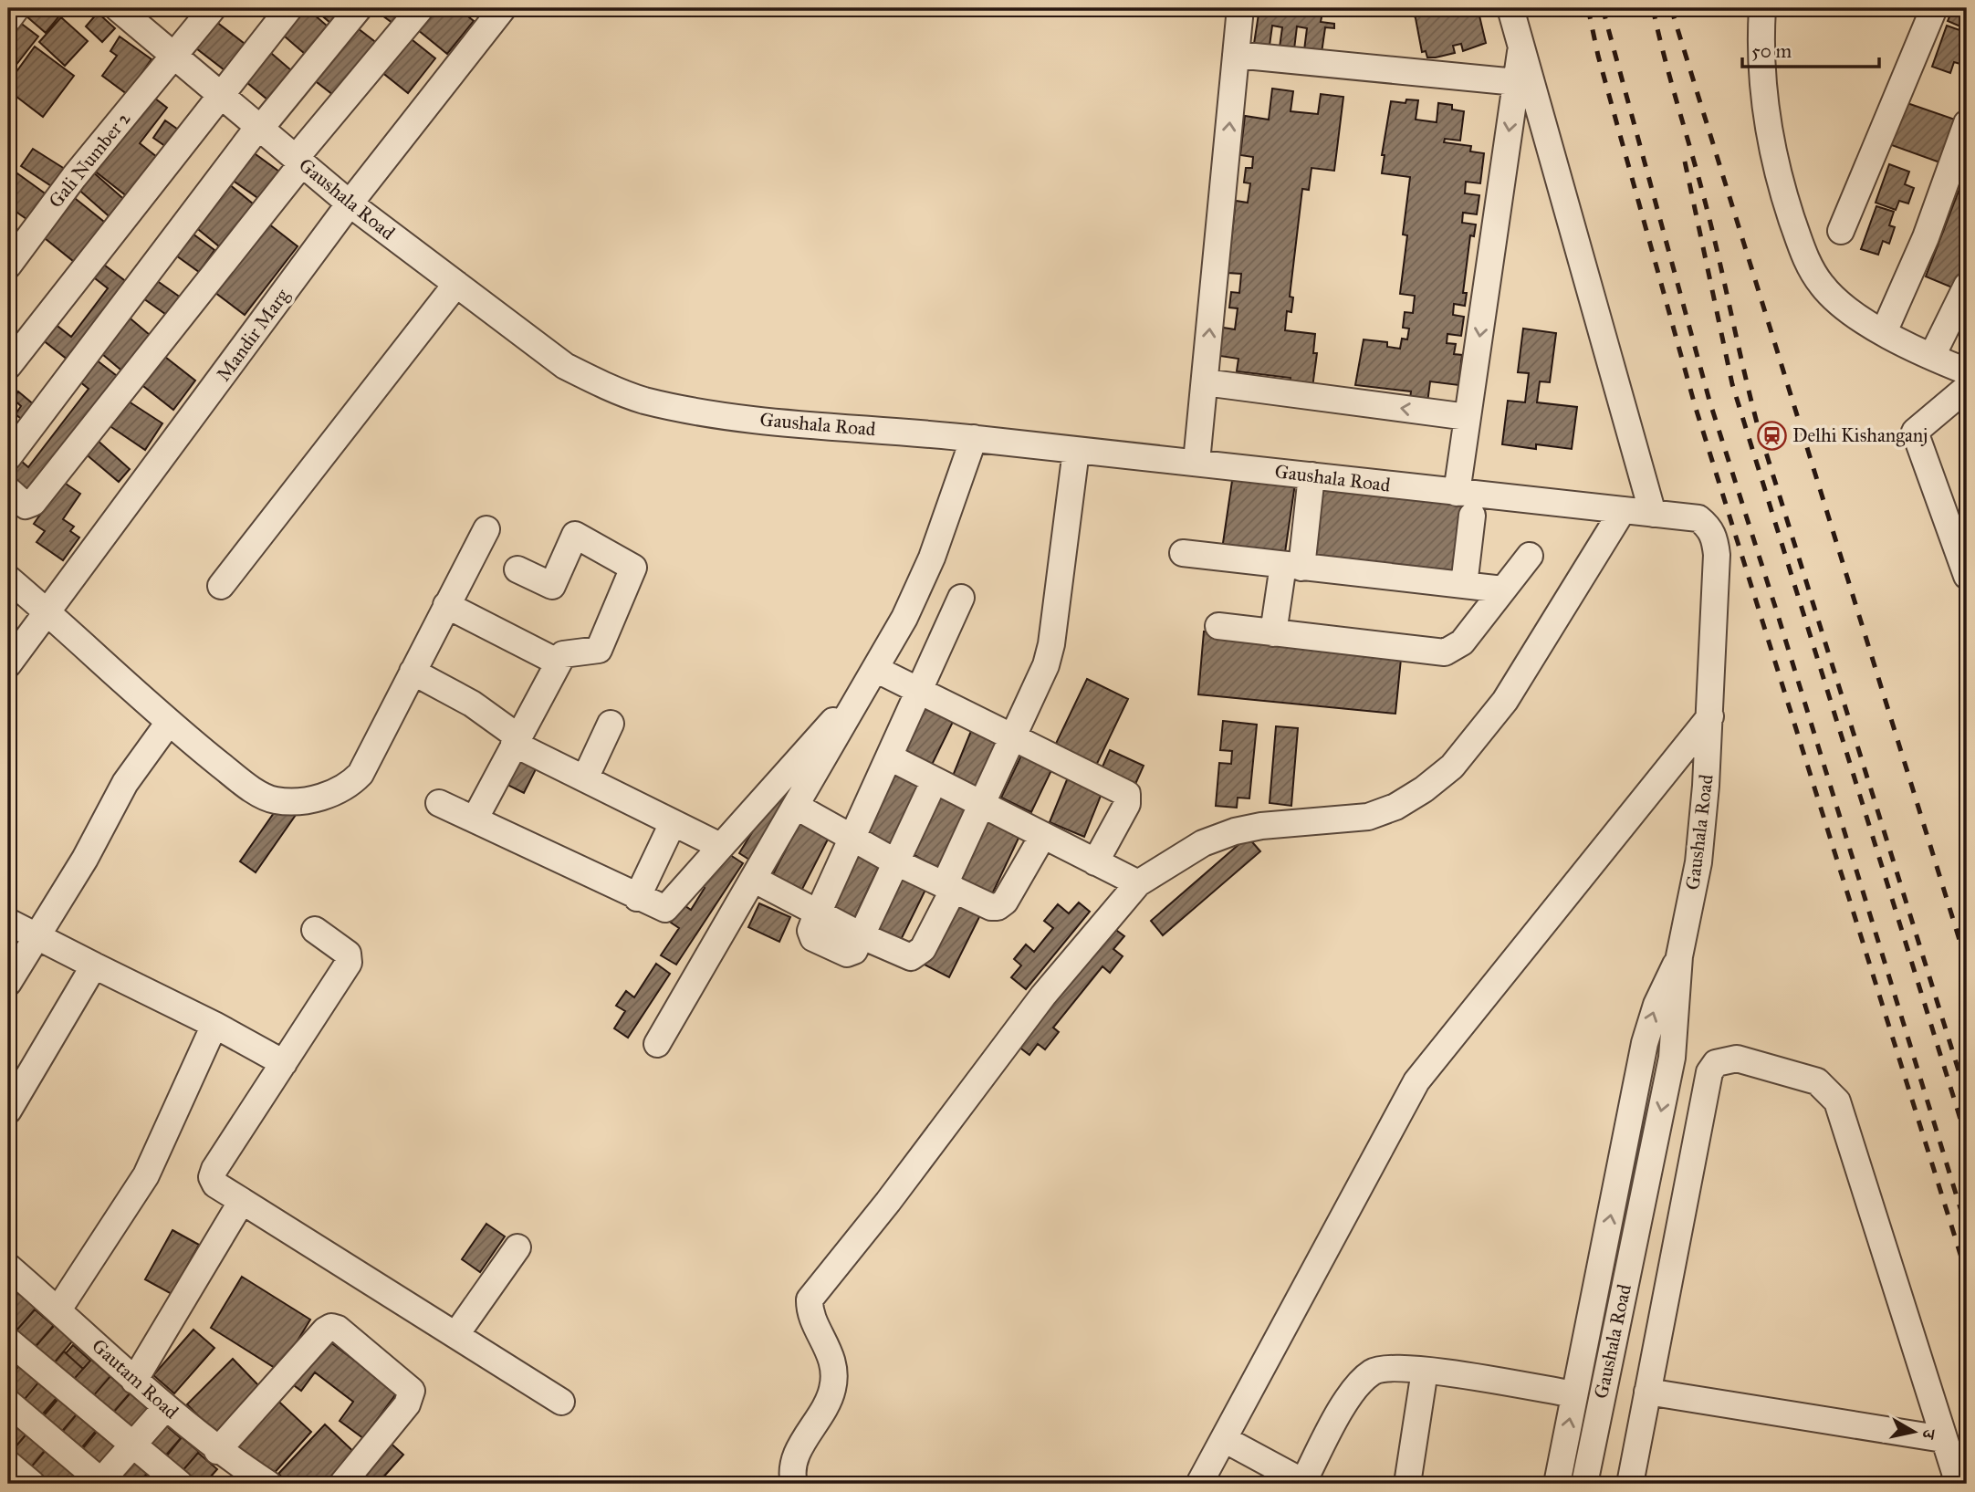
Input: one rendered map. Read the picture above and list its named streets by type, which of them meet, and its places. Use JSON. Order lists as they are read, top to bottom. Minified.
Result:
{"streets":{"street":["Gali Number 2","Gaushala Road","Mandir Marg","Gautam Road"]},"crossings":[["Gali Number 2","Gaushala Road"],["Gaushala Road","Mandir Marg"]],"places":{"station":["Delhi Kishanganj"]},"scale_bar":"50 m","north":"right"}
